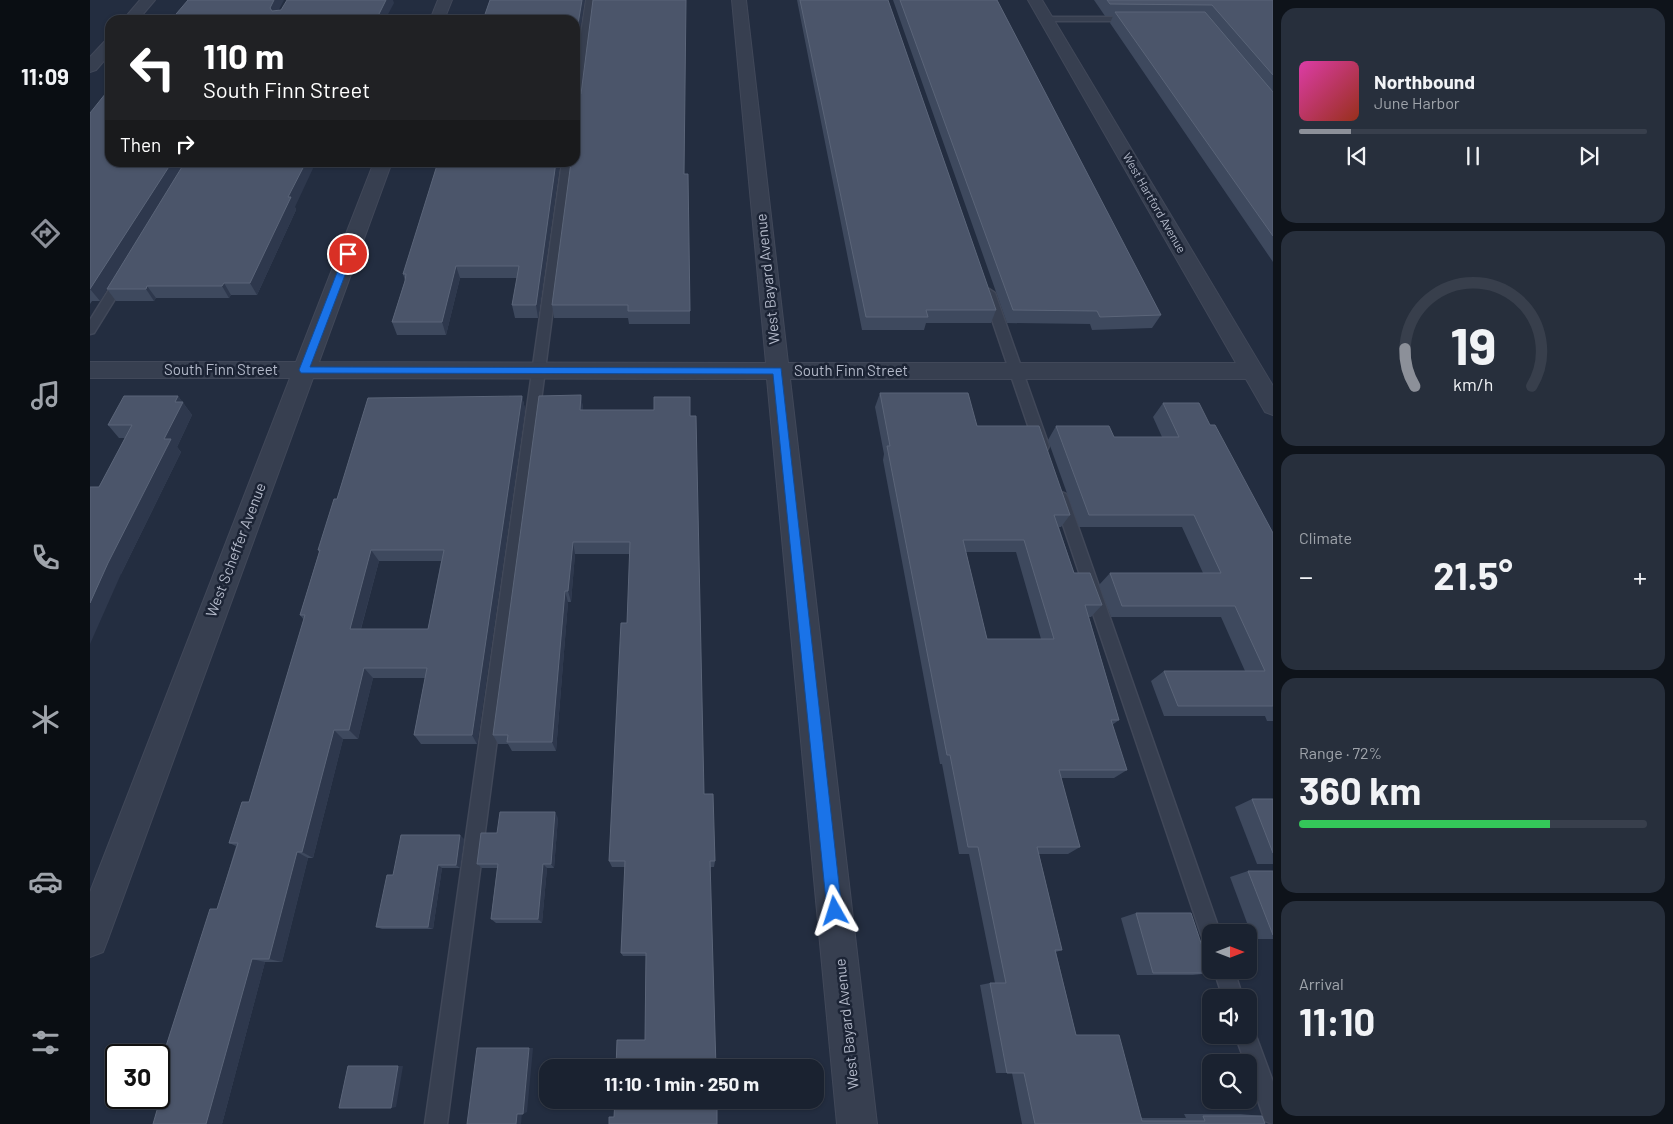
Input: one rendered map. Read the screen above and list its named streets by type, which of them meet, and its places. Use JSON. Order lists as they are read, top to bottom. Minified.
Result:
{"streets":{"street":["West Hartford Avenue","West Bayard Avenue","South Finn Street","West Scheffer Avenue"]},"crossings":[["West Hartford Avenue","South Finn Street"],["West Bayard Avenue","South Finn Street"],["South Finn Street","West Scheffer Avenue"]],"north":"right","page":{"tabs":"11:09","turn":["110 m","South Finn Street"],"song":["Northbound","June Harbor"],"then":"Then","tile":["Climate",["Range · 72%","360 km"],["Arrival","11:10"]],"heat":["−","21.5°","+"],"limit":"30","trip":"11:10 · 1 min · 250 m","gauge":["19","km/h"]}}
